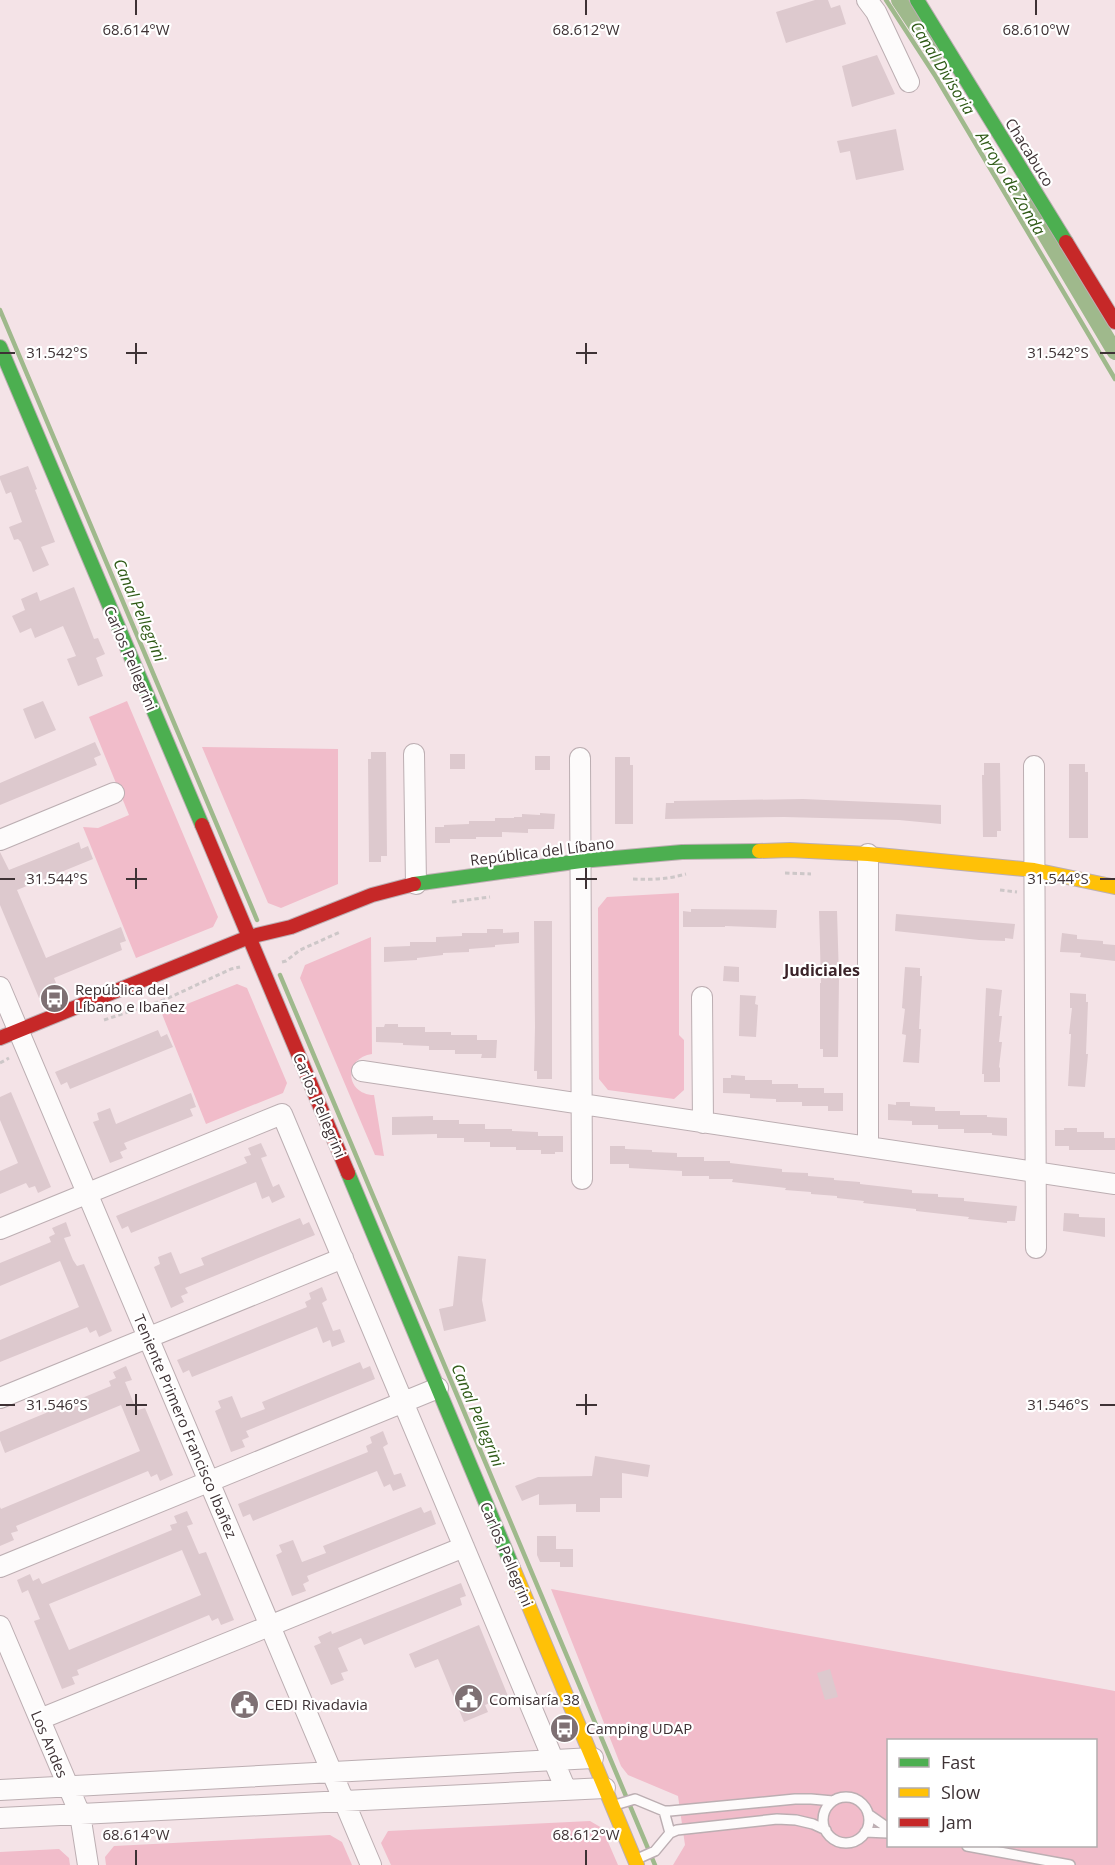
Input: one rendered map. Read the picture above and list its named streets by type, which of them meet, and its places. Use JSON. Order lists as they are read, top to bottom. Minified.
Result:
{"streets":{"main road":["Chacabuco","Carlos Pellegrini","República del Líbano"],"street":["Teniente Primero Francisco Ibañez","Los Andes"]},"crossings":[["Carlos Pellegrini","República del Líbano"],["República del Líbano","Teniente Primero Francisco Ibañez"]],"districts":["Judiciales"],"water":["Canal Divisoria","Arroyo de Zonda","Canal Pellegrini"],"places":{"bus stop":["República del Líbano e Ibañez","Camping UDAP"],"public building":["Comisaría 38","CEDI Rivadavia"]},"legend":["Fast","Slow","Jam"],"coordinates":["68.614°W","68.612°W","68.610°W","31.542°S","31.544°S","31.546°S"]}
